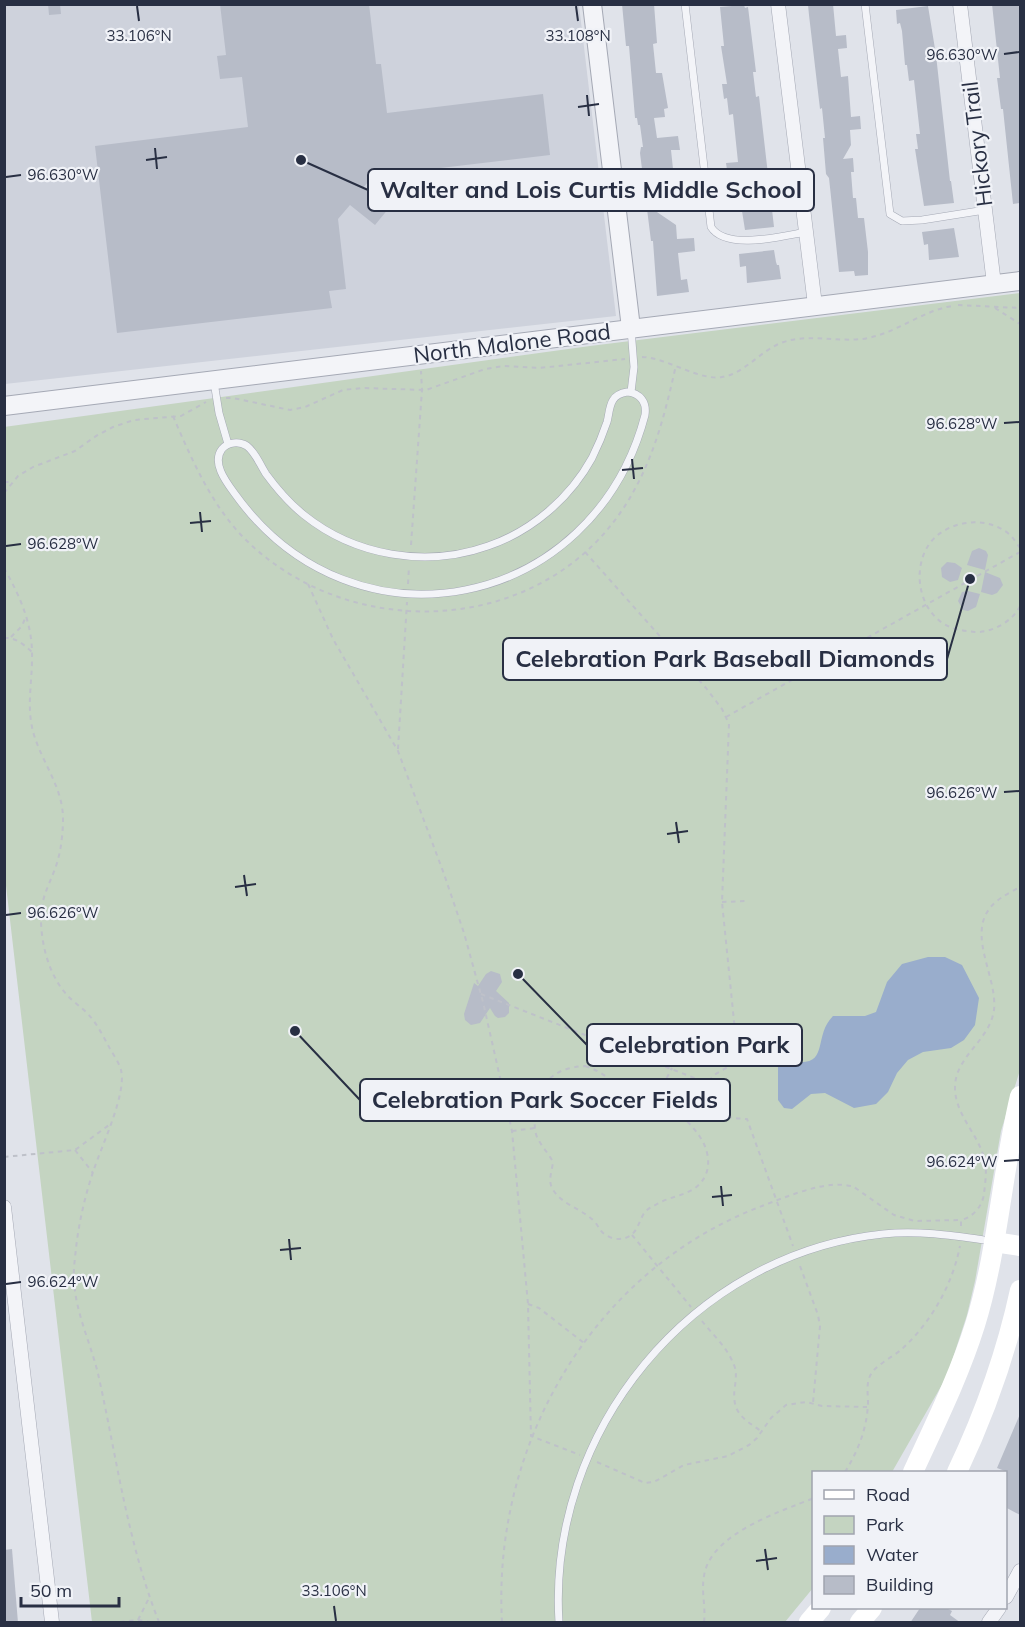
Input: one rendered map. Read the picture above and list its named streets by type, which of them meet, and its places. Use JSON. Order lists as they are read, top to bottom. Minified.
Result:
{"streets":{"street":["Hickory Trail","North Malone Road"]},"crossings":[["Hickory Trail","North Malone Road"]],"places":["Walter and Lois Curtis Middle School","Celebration Park Baseball Diamonds","Celebration Park","Celebration Park Soccer Fields"],"legend":["Road","Park","Water","Building"],"scale_bar":"50 m","coordinates":["33.106°N","33.108°N","96.630°W","96.628°W","96.626°W","96.624°W"]}
